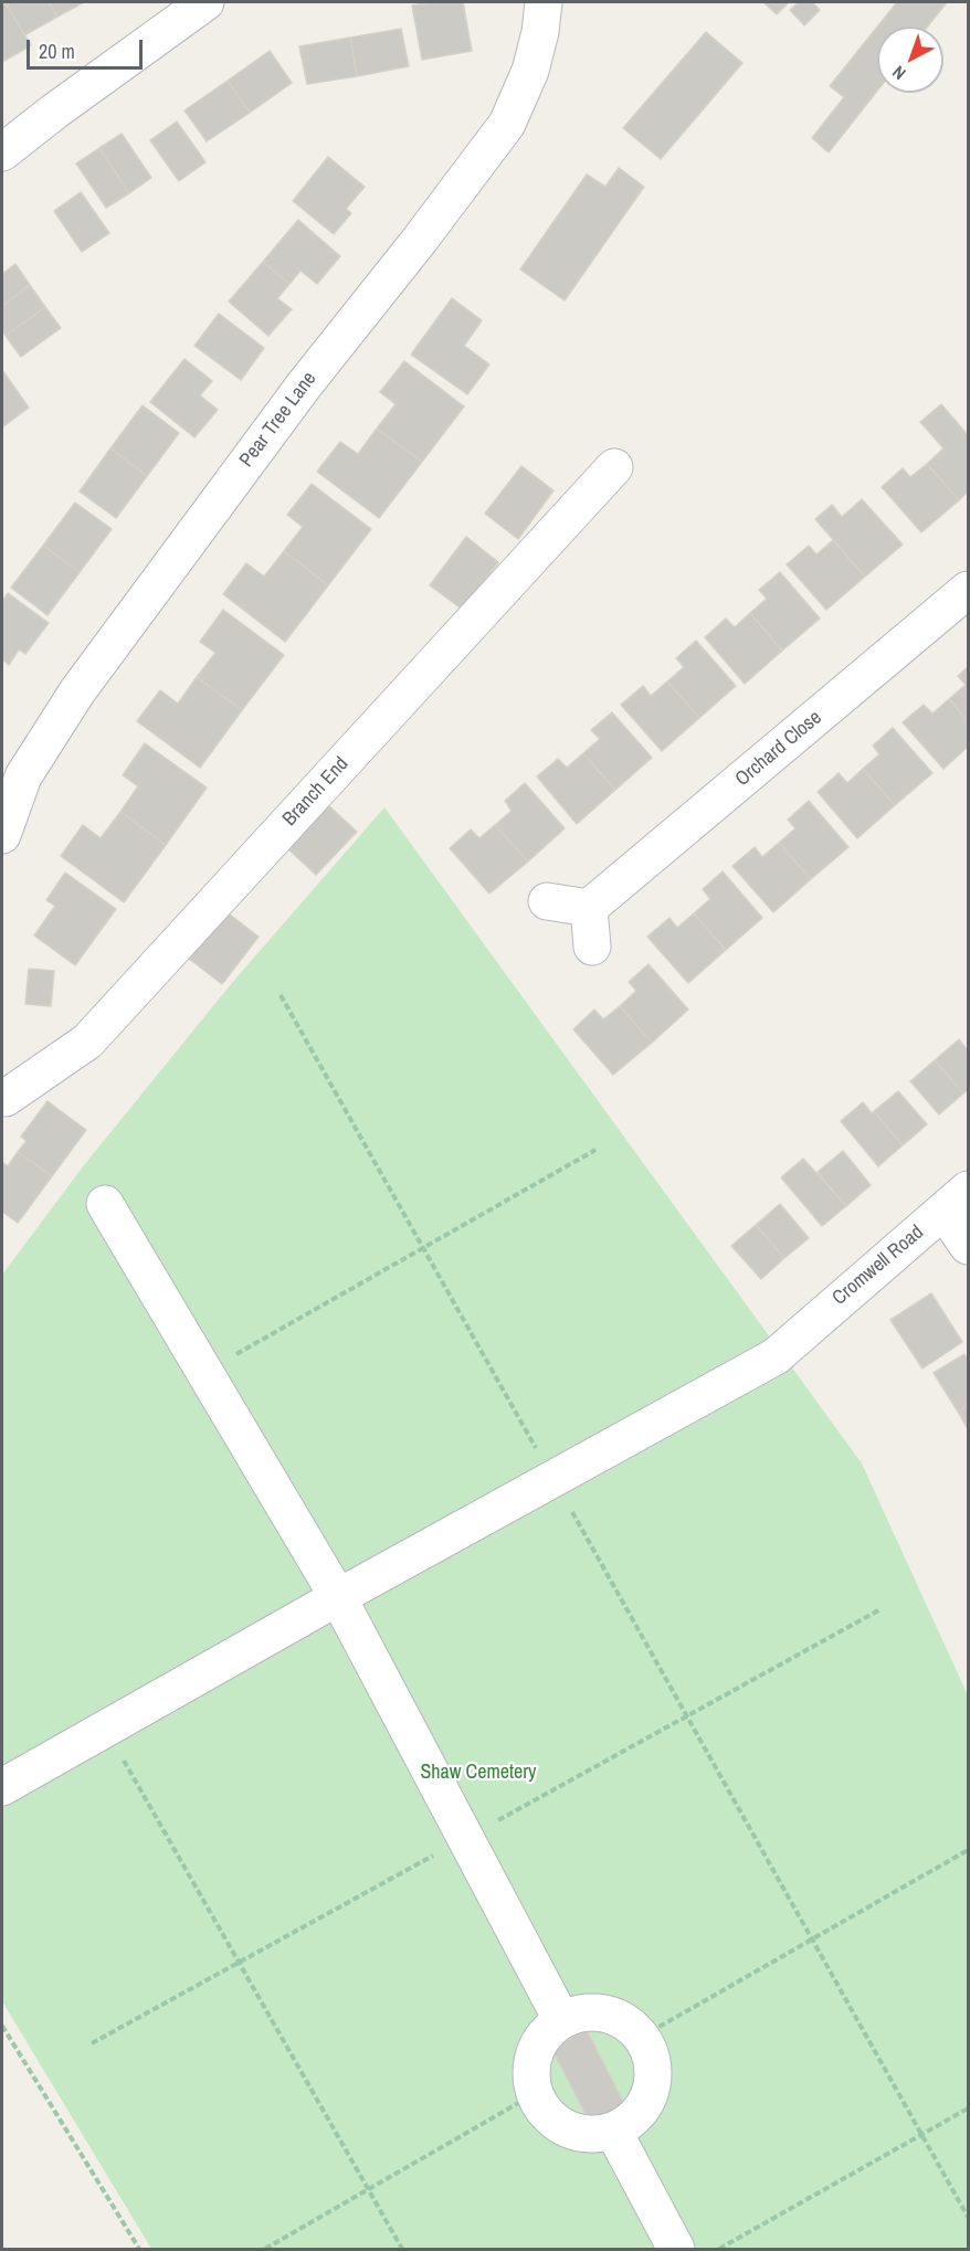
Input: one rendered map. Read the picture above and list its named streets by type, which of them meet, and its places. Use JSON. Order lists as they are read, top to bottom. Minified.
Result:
{"streets":{"street":["Pear Tree Lane","Orchard Close","Branch End","Cromwell Road"]},"parks":["Shaw Cemetery"],"scale_bar":"20 m","north":"bottom left"}
